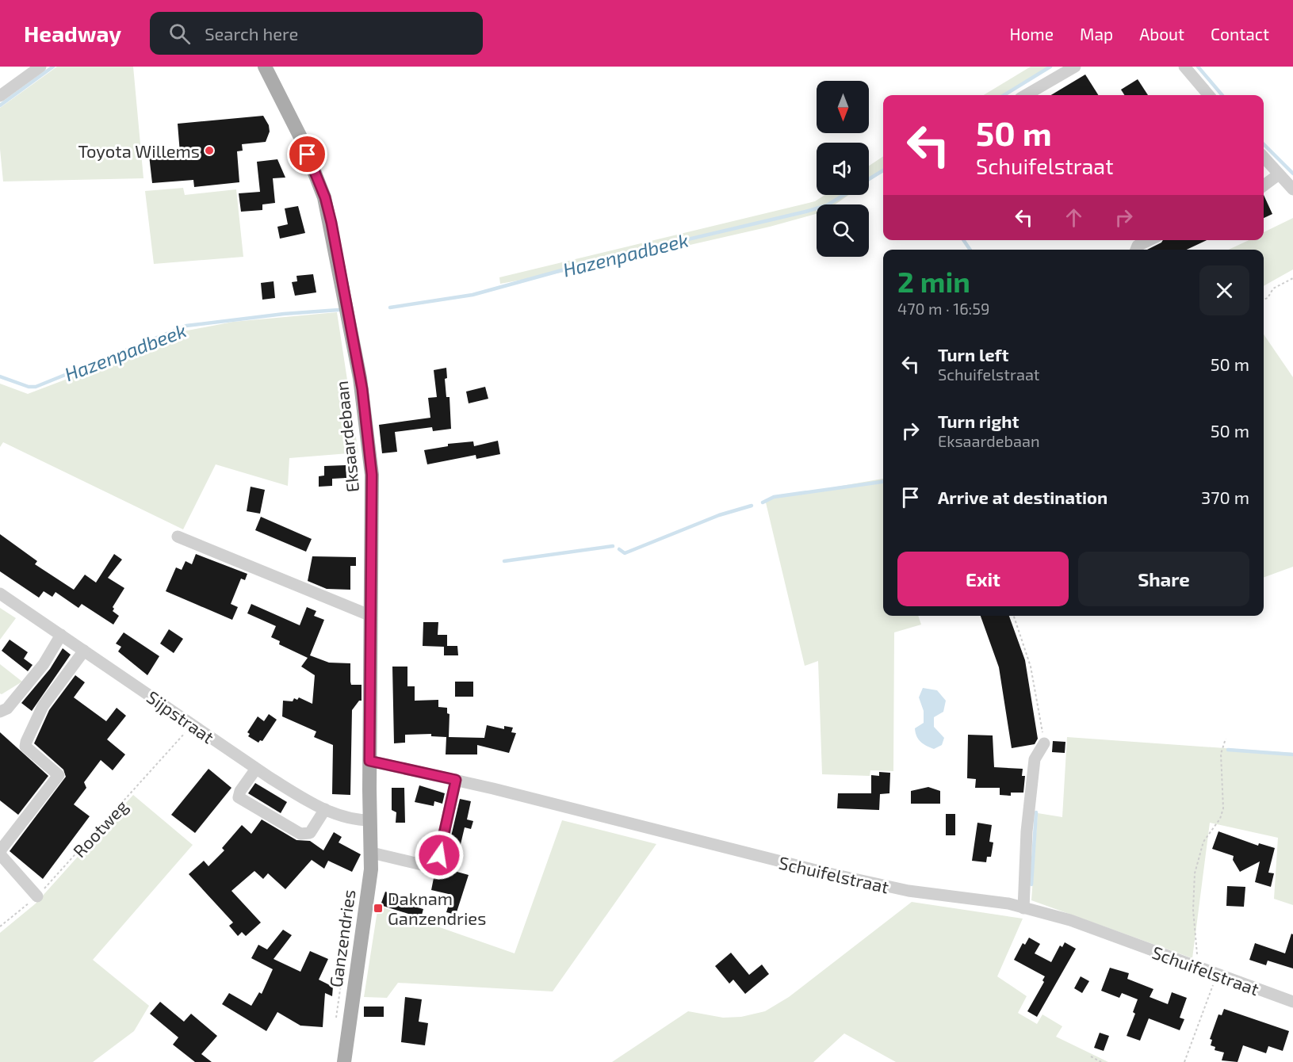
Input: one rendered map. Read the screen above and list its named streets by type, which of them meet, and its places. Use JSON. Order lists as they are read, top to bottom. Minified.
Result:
{"streets":{"main road":["Eksaardebaan","Ganzendries"],"street":["Sijpstraat","Schuifelstraat"],"path":["Rootweg"]},"crossings":[["Eksaardebaan","Sijpstraat"],["Eksaardebaan","Schuifelstraat"],["Eksaardebaan","Ganzendries"],["Sijpstraat","Rootweg"],["Sijpstraat","Ganzendries"]],"water":["Hazenpadbeek"],"places":{"other":["Toyota Willems"],"transit":["Daknam Ganzendries"]},"north":"bottom","page":{"header":"Headway","search":"Search here","nav":["Home","Map","About","Contact"],"turn":["50 m","Schuifelstraat"],"heading":["2 min","470 m · 16:59"],"list":[{"name":"Turn left","note":"Schuifelstraat","value":"50 m"},{"name":"Turn right","note":"Eksaardebaan","value":"50 m"},{"name":"Arrive at destination","value":"370 m"}],"buttons":["Exit","Share"]}}
